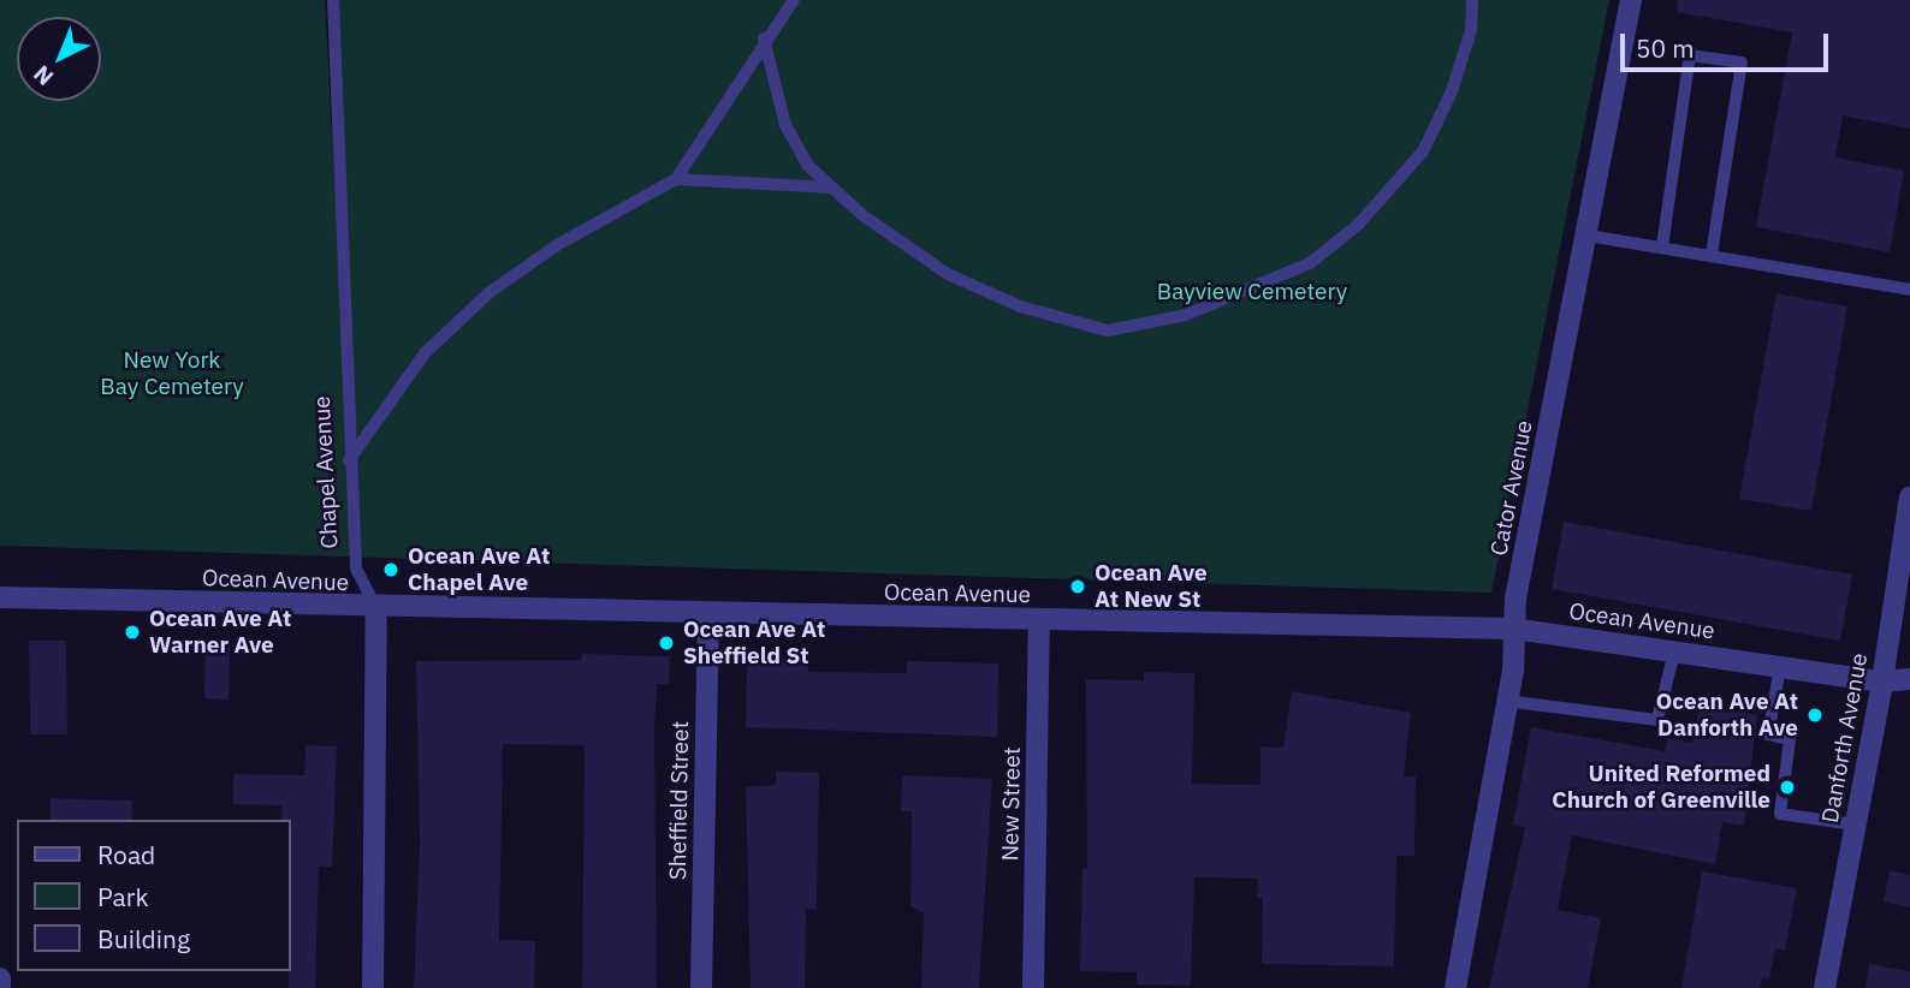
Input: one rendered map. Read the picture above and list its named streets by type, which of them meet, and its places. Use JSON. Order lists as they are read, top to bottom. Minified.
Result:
{"streets":{"street":["Chapel Avenue","Cator Avenue","Ocean Avenue","Danforth Avenue","Sheffield Street","New Street"]},"crossings":[["Chapel Avenue","Ocean Avenue"],["Cator Avenue","Ocean Avenue"],["Ocean Avenue","Danforth Avenue"],["Ocean Avenue","Sheffield Street"],["Ocean Avenue","New Street"]],"parks":["Bayview Cemetery","New York Bay Cemetery"],"places":["Ocean Ave At Chapel Ave","Ocean Ave At New St","Ocean Ave At Warner Ave","Ocean Ave At Sheffield St","Ocean Ave At Danforth Ave","United Reformed Church of Greenville"],"legend":["Road","Park","Building"],"scale_bar":"50 m","north":"bottom left"}
